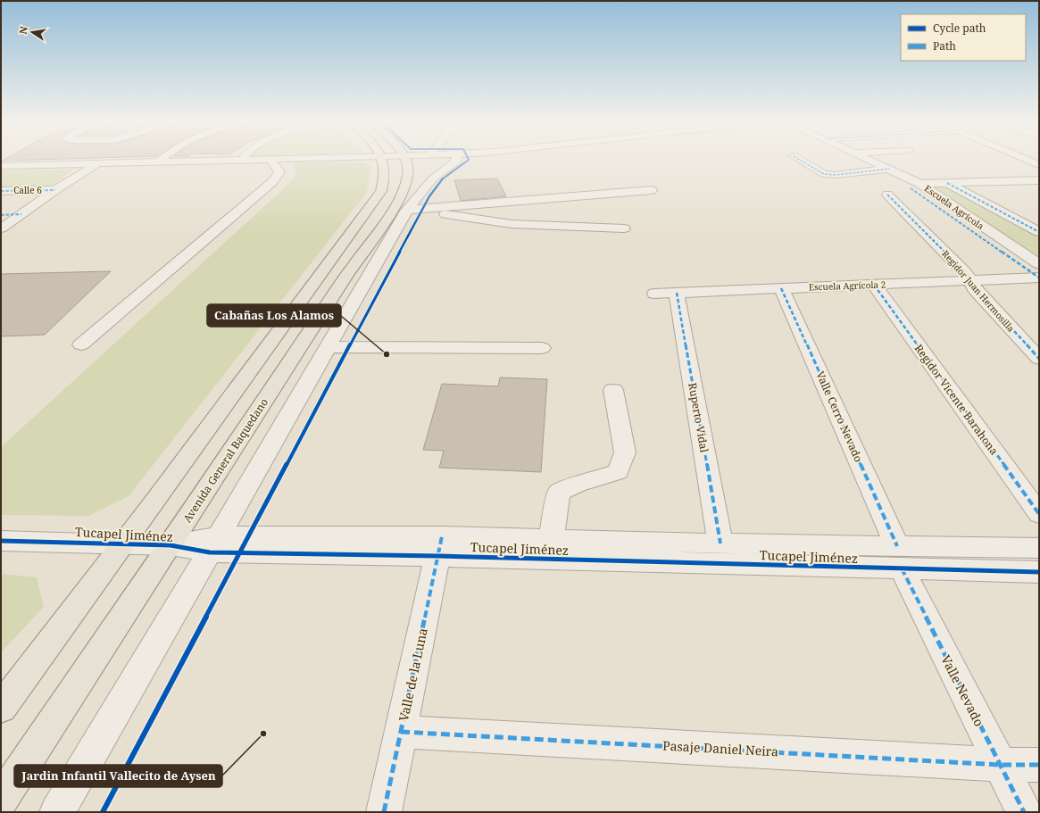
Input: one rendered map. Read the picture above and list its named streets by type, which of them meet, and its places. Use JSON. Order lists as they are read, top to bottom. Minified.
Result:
{"streets":{"main road":["Avenida General Baquedano"],"street":["Calle 6","Escuela Agrícola","Escuela Agrícola 2","Regidor Juan Hermosilla","Regidor Vicente Barahona","Valle Cerro Nevado","Ruperto Vidal","Tucapel Jiménez","Valle de la Luna","Valle Nevado","Pasaje Daniel Neira"]},"crossings":[["Escuela Agrícola 2","Regidor Juan Hermosilla"],["Escuela Agrícola 2","Regidor Vicente Barahona"],["Escuela Agrícola 2","Valle Cerro Nevado"],["Escuela Agrícola 2","Ruperto Vidal"],["Valle Cerro Nevado","Tucapel Jiménez"],["Valle Cerro Nevado","Valle Nevado"],["Ruperto Vidal","Tucapel Jiménez"],["Avenida General Baquedano","Tucapel Jiménez"],["Tucapel Jiménez","Valle de la Luna"],["Tucapel Jiménez","Valle Nevado"],["Valle de la Luna","Pasaje Daniel Neira"],["Valle Nevado","Pasaje Daniel Neira"]],"places":["Cabañas Los Alamos","Jardin Infantil Vallecito de Aysen"],"legend":["Cycle path","Path"],"north":"left"}
